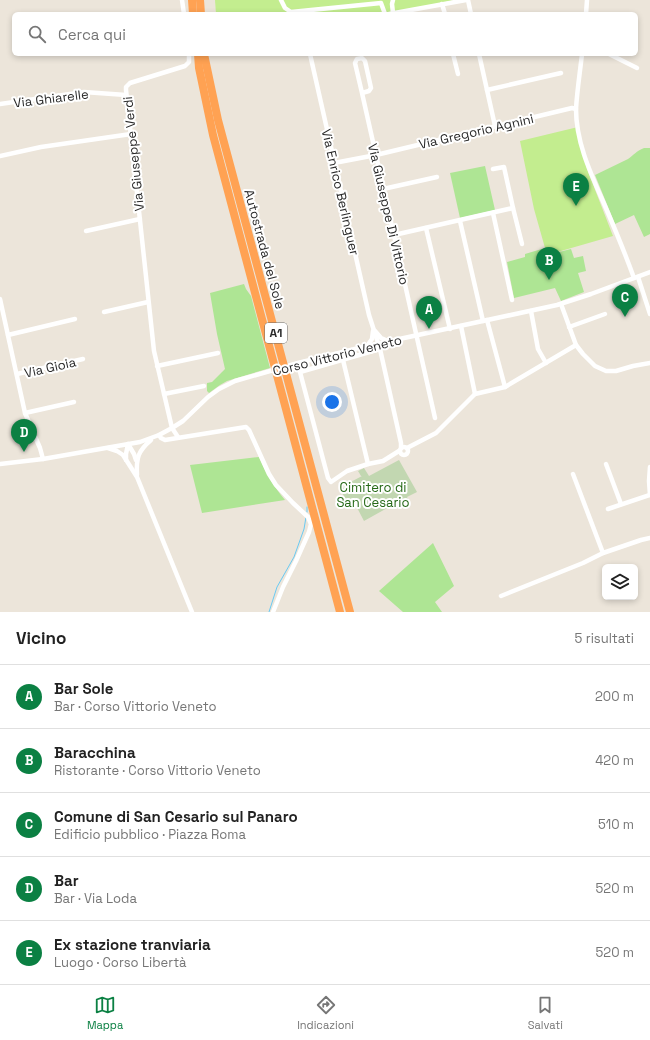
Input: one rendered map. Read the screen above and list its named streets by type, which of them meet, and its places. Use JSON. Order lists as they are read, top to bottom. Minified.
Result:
{"streets":{"highway":["Autostrada del Sole","A1"],"street":["Via Ghiarelle","Via Gregorio Agnini","Via Giuseppe Verdi","Via Enrico Berlinguer","Via Giuseppe Di Vittorio","Corso Vittorio Veneto","Via Gioia"]},"crossings":[["Via Ghiarelle","Via Giuseppe Verdi"],["Via Gregorio Agnini","Via Enrico Berlinguer"],["Via Gregorio Agnini","Via Giuseppe Di Vittorio"],["Via Giuseppe Verdi","Corso Vittorio Veneto"],["Via Enrico Berlinguer","Corso Vittorio Veneto"],["Via Giuseppe Di Vittorio","Corso Vittorio Veneto"]],"parks":["Cimitero di San Cesario"],"page":{"search":"Cerca qui","pins":["E","B","C","A","D"],"heading":["Vicino","5 risultati"],"list":[{"mark":"A","name":"Bar Sole","note":"Bar · Corso Vittorio Veneto","value":"200 m"},{"mark":"B","name":"Baracchina","note":"Ristorante · Corso Vittorio Veneto","value":"420 m"},{"mark":"C","name":"Comune di San Cesario sul Panaro","note":"Edificio pubblico · Piazza Roma","value":"510 m"},{"mark":"D","name":"Bar","note":"Bar · Via Loda","value":"520 m"},{"mark":"E","name":"Ex stazione tranviaria","note":"Luogo · Corso Libertà","value":"520 m"}],"nav":["Mappa","Indicazioni","Salvati"]}}
